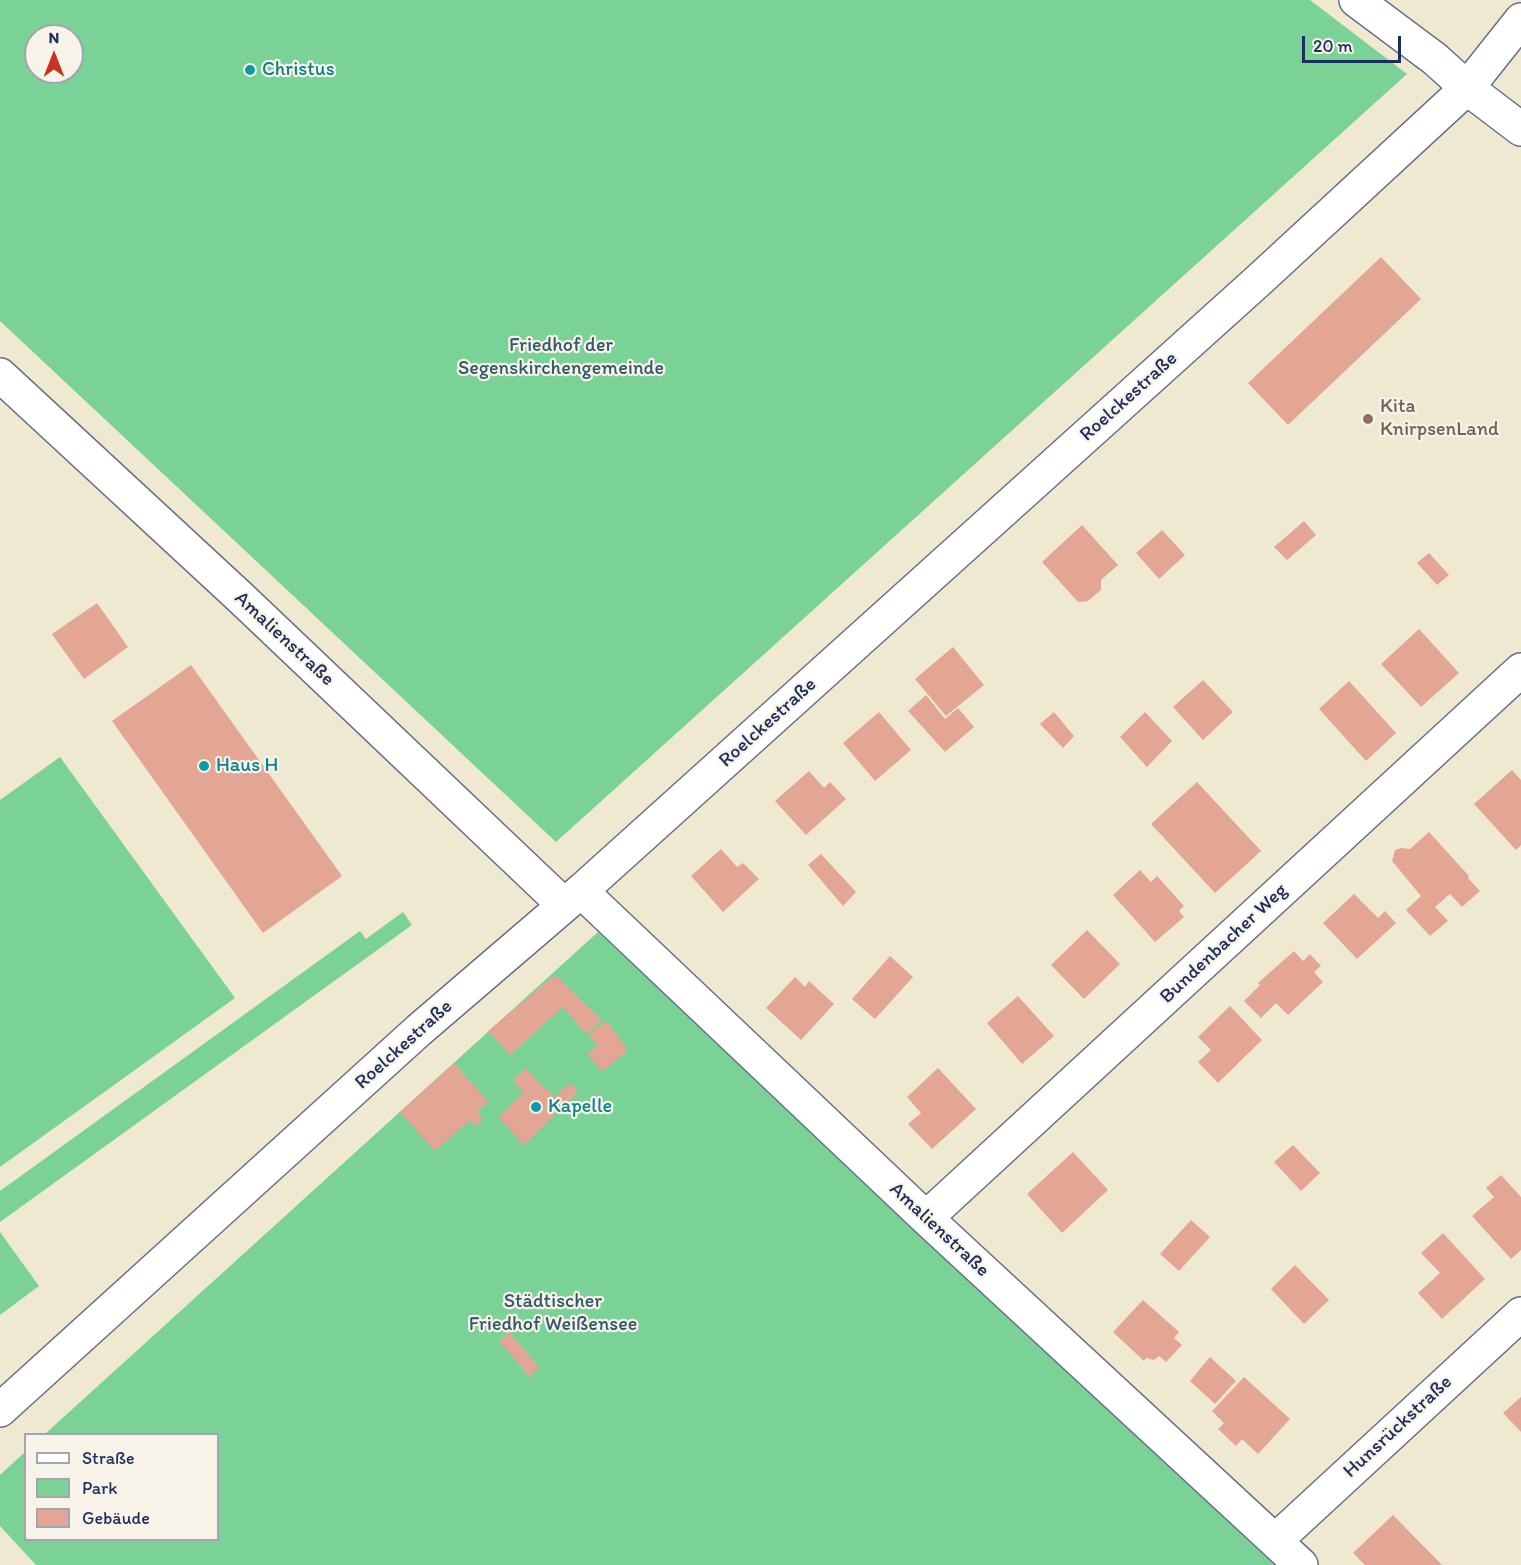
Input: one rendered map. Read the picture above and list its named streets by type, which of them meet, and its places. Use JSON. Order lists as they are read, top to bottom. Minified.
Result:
{"streets":{"street":["Roelckestraße","Amalienstraße","Bundenbacher Weg","Hunsrückstraße"]},"crossings":[["Roelckestraße","Amalienstraße"],["Amalienstraße","Bundenbacher Weg"],["Amalienstraße","Hunsrückstraße"]],"parks":["Friedhof der Segenskirchengemeinde","Städtischer Friedhof Weißensee"],"places":["Christus","Kita KnirpsenLand","Haus H","Kapelle"],"legend":["Straße","Park","Gebäude"],"scale_bar":"20 m","north":"top"}
